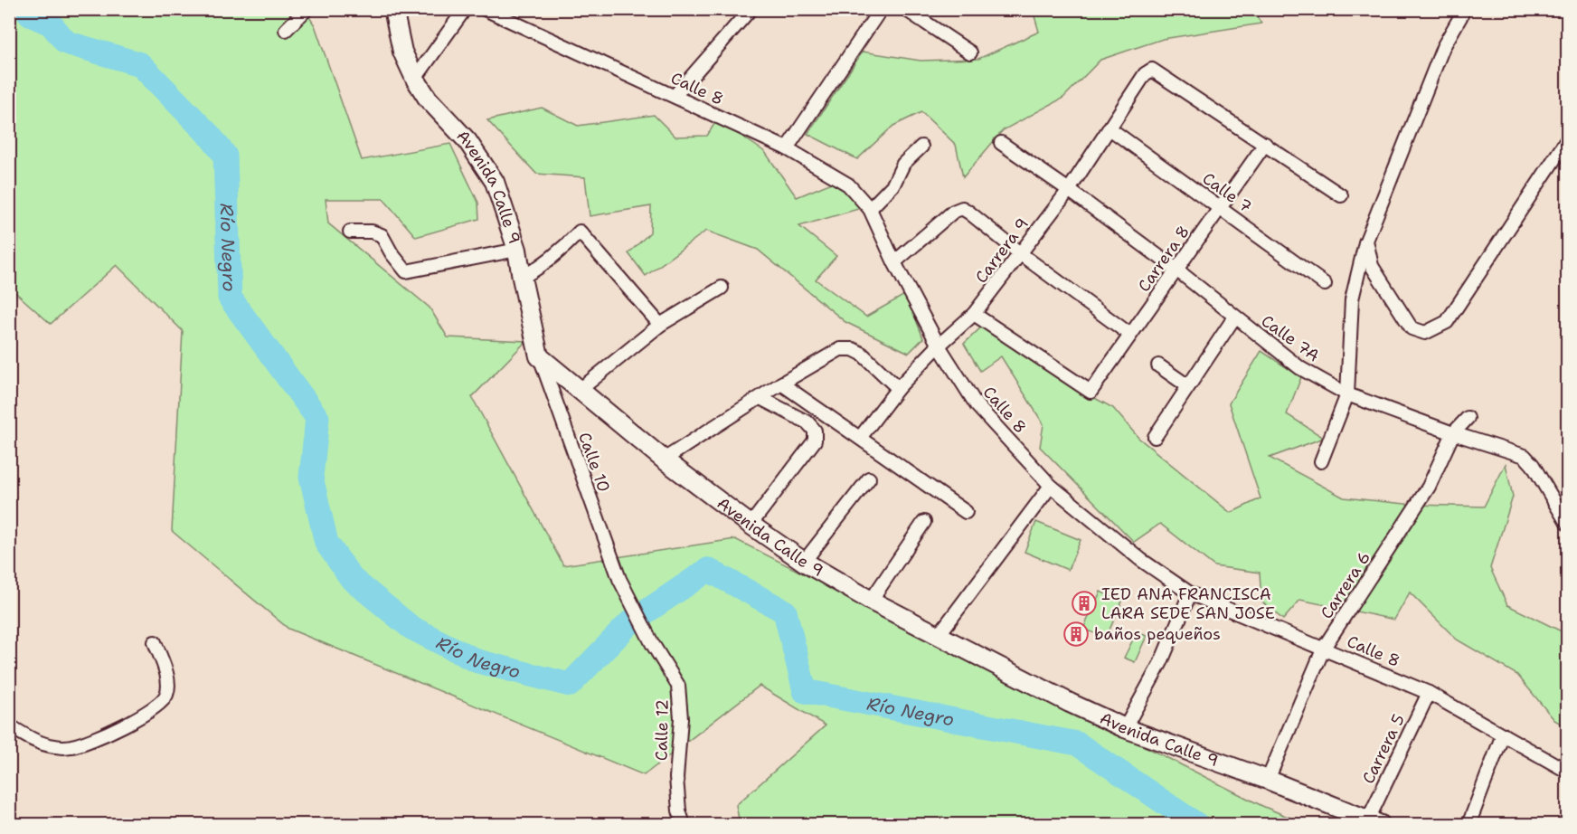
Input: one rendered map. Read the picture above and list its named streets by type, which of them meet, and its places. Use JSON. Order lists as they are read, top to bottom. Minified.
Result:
{"streets":{"street":["Calle 8","Avenida Calle 9","Calle 7","Carrera 9","Carrera 8","Calle 7A","Calle 10","Carrera 6","Calle 12","Carrera 5"]},"crossings":[["Calle 8","Carrera 9"],["Calle 8","Carrera 6"],["Calle 8","Carrera 5"],["Avenida Calle 9","Calle 10"],["Avenida Calle 9","Carrera 6"],["Avenida Calle 9","Carrera 5"],["Calle 7","Carrera 9"],["Calle 7","Carrera 8"],["Carrera 9","Carrera 8"],["Carrera 9","Calle 7A"],["Carrera 8","Calle 7A"],["Calle 7A","Carrera 6"],["Calle 10","Calle 12"]],"water":["Río Negro"],"places":{"building":["IED ANA FRANCISCA LARA SEDE SAN JOSE","baños pequeños"]}}
